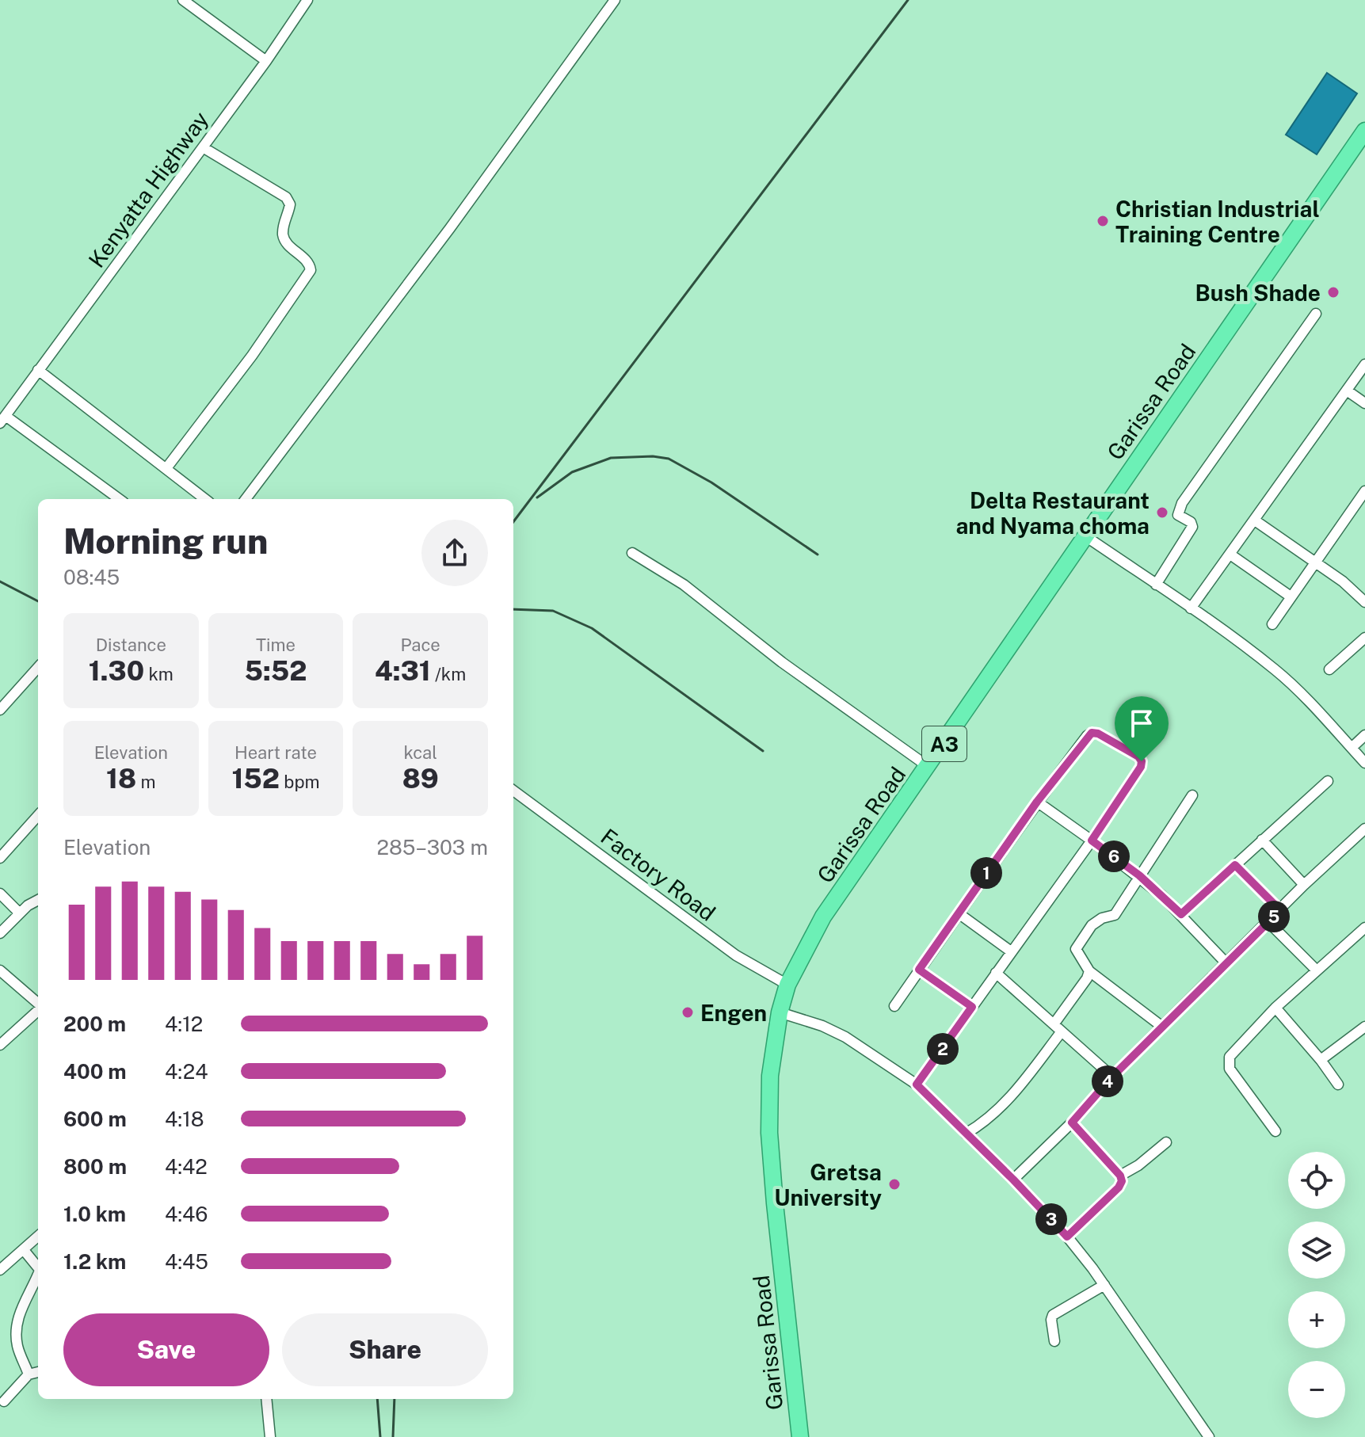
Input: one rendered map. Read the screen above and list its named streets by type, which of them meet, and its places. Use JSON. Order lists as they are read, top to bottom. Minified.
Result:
{"streets":{"highway":["Garissa Road","A3"],"street":["Kenyatta Highway","Factory Road"]},"crossings":[["Garissa Road","Factory Road"]],"places":["Christian Industrial Training Centre","Bush Shade","Delta Restaurant and Nyama choma","Engen","Gretsa University"],"page":{"heading":["Morning run","08:45"],"stats":[["Distance","1.30 km"],["Time","5:52"],["Pace","4:31 /km"],["Elevation","18 m"],["Heart rate","152 bpm"],["kcal","89"]],"chart":["Elevation","285–303 m"],"pins":["6","1","5","2","4","3"],"list":[{"name":"200 m","note":"4:12"},{"name":"400 m","note":"4:24"},{"name":"600 m","note":"4:18"},{"name":"800 m","note":"4:42"},{"name":"1.0 km","note":"4:46"},{"name":"1.2 km","note":"4:45"}],"map_buttons":["+","−"],"buttons":["Save","Share"]}}
